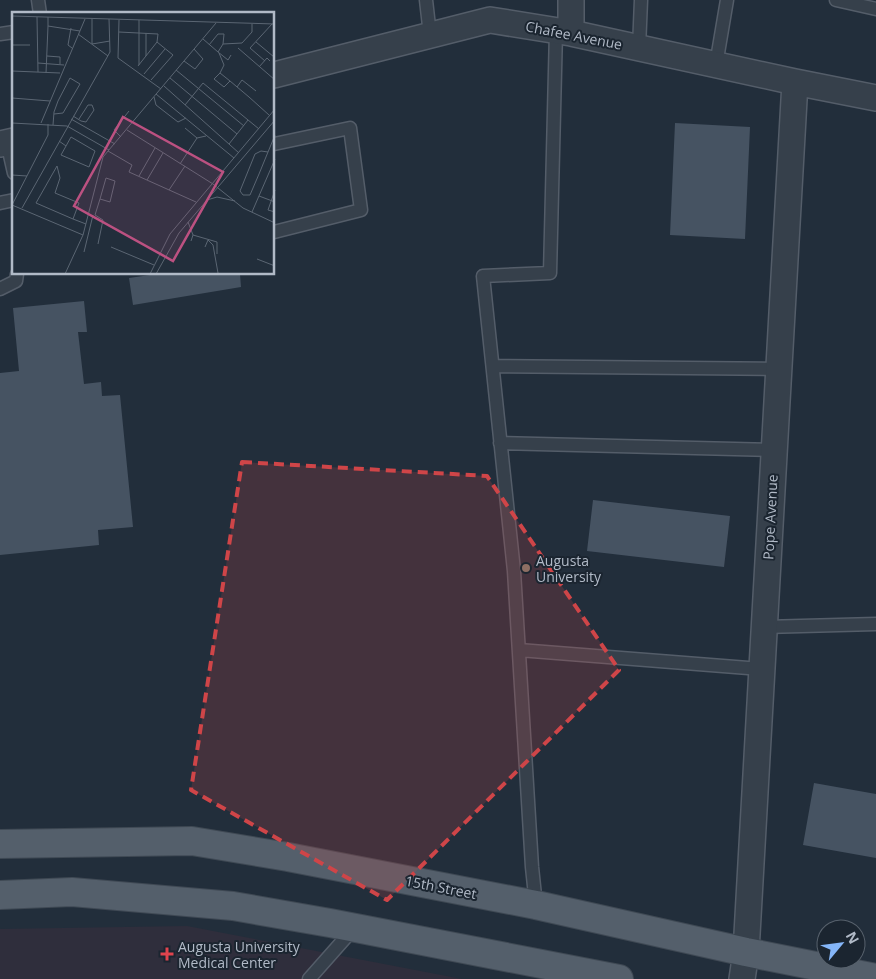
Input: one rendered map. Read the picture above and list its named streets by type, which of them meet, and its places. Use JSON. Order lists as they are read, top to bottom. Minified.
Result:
{"streets":{"main road":["15th Street"],"street":["Chafee Avenue","Pope Avenue"]},"crossings":[["Chafee Avenue","Pope Avenue"],["Pope Avenue","15th Street"]],"places":{"other":["Augusta University"],"health":["Augusta University Medical Center"]},"north":"top right"}
